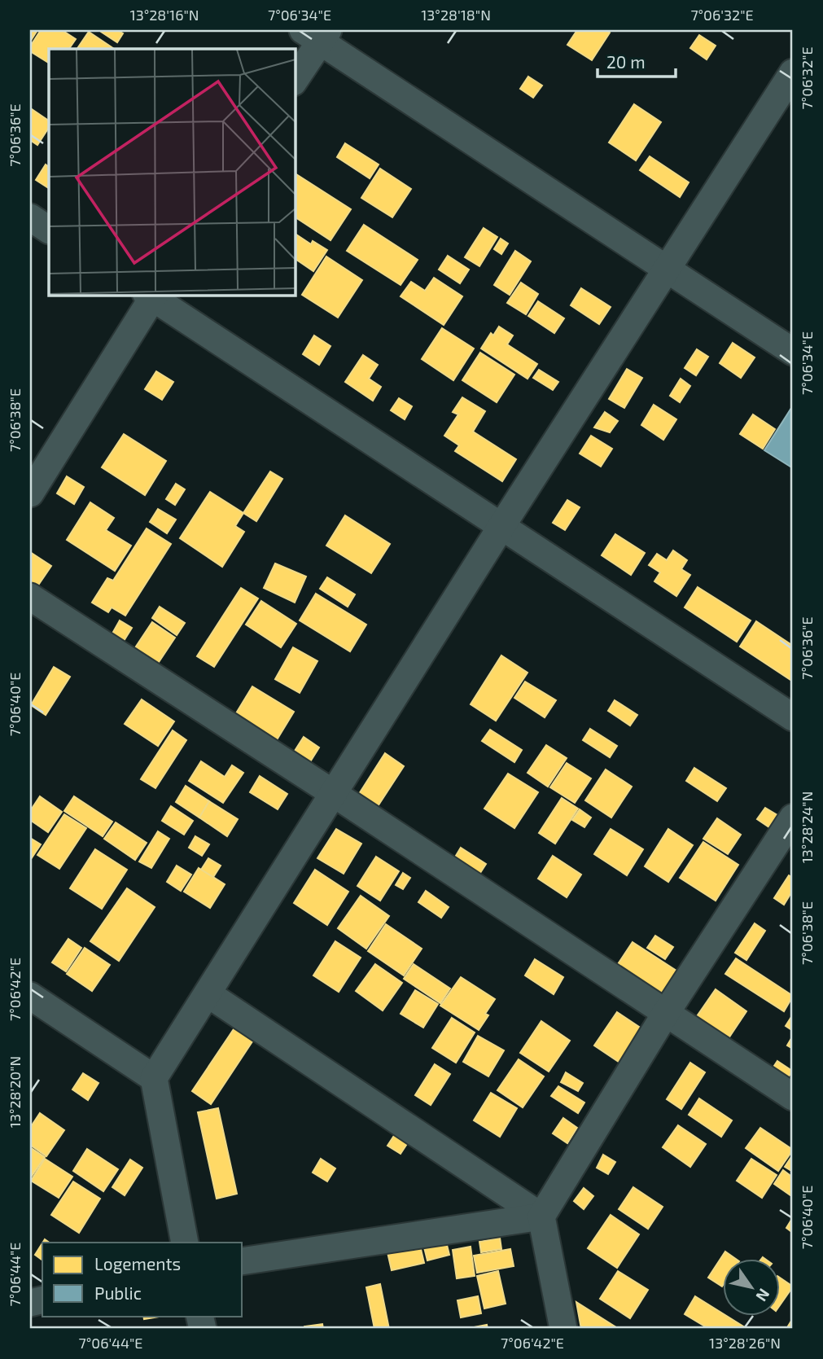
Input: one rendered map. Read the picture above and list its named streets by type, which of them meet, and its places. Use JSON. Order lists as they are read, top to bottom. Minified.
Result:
{"legend":["Logements","Public"],"scale_bar":"20 m","north":"bottom right","coordinates":["13°28'16\"N","7°06'34\"E","13°28'18\"N","7°06'32\"E","7°06'36\"E","7°06'38\"E","7°06'40\"E","13°28'24\"N","7°06'42\"E","13°28'20\"N","7°06'44\"E","13°28'26\"N"]}
